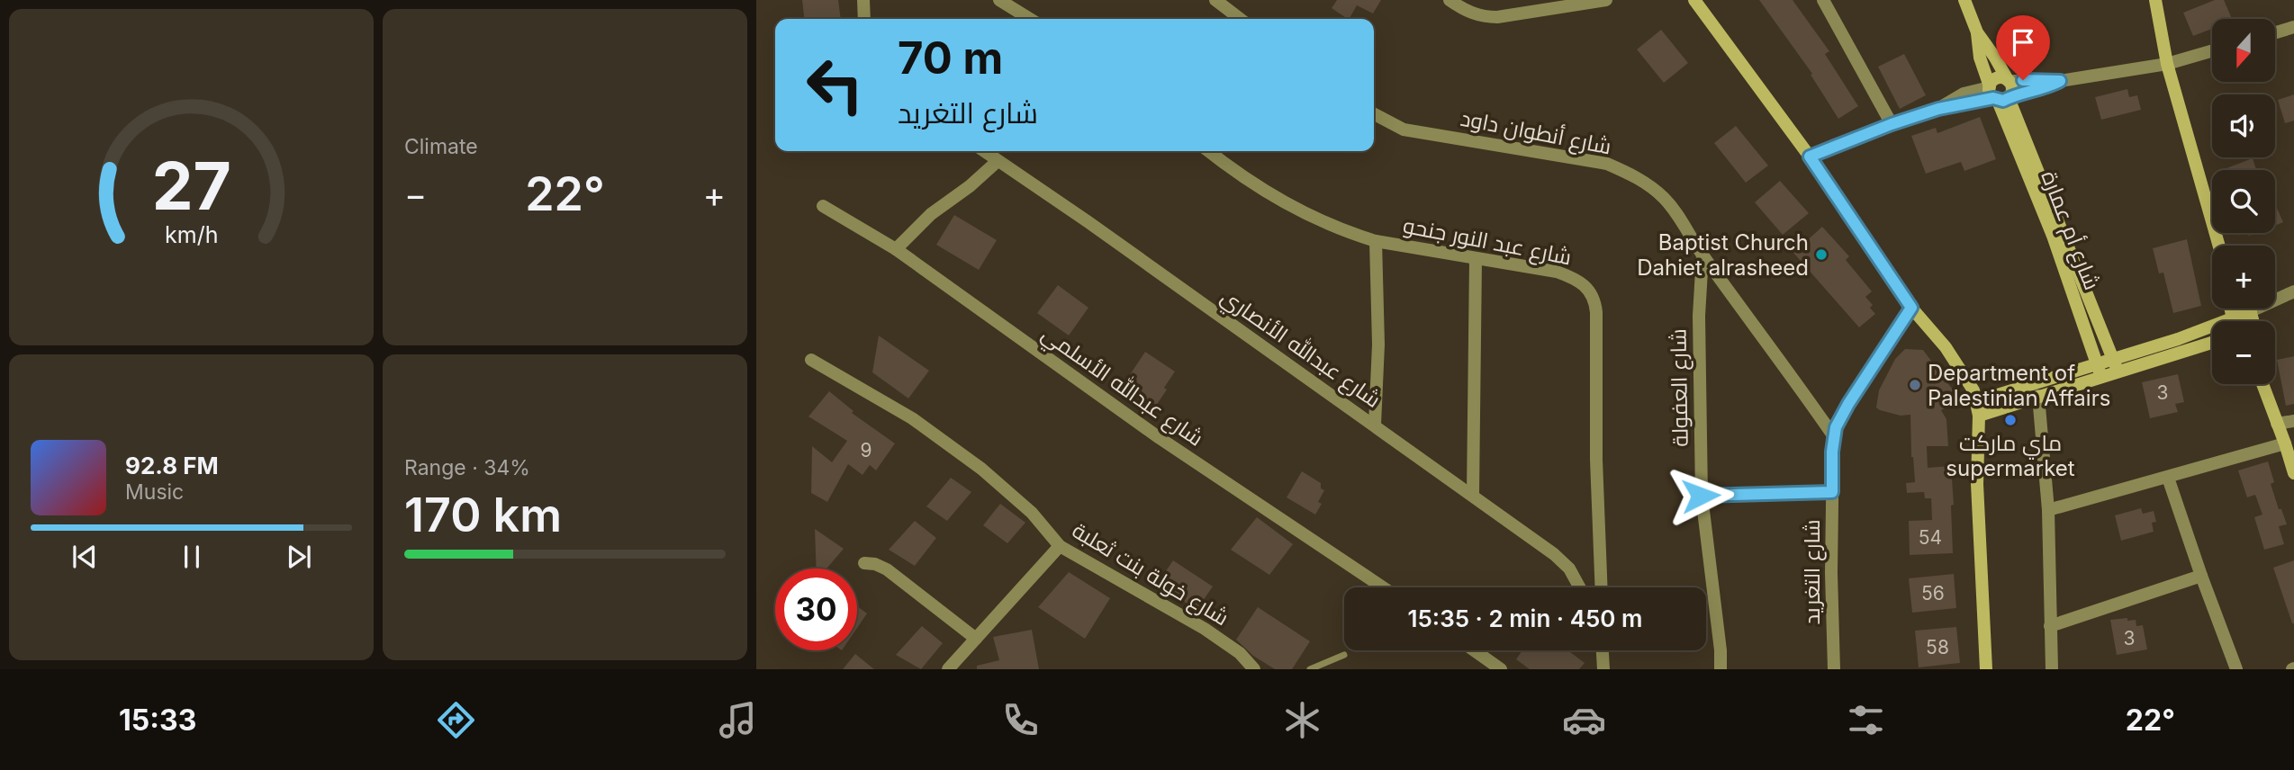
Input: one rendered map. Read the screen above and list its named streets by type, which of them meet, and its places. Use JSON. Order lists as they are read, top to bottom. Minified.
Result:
{"streets":{"street":["شارع أنطوان داود","شارع أم عمارة","شارع عبد النور جنحو","شارع عبدالله الأنصاري","شارع عبدالله الأسلمي","شارع العفولة","شارع التغريد","شارع خولة بنت ثعلبة"]},"crossings":[["شارع أنطوان داود","شارع العفولة"],["شارع أنطوان داود","شارع التغريد"]],"places":["Baptist Church Dahiet alrasheed","Department of Palestinian Affairs","ماي ماركت supermarket"],"house_numbers":["3","9","54","56","3","58"],"north":"bottom","page":{"tile":["Climate",["Range · 34%","170 km"]],"map_buttons":["+","−"],"turn":["70 m","شارع التغريد"],"heat":["−","22°","+"],"song":["92.8 FM","Music"],"limit":"30","trip":"15:35 · 2 min · 450 m","tabs":["15:33","22°"],"gauge":["27","km/h"]}}
